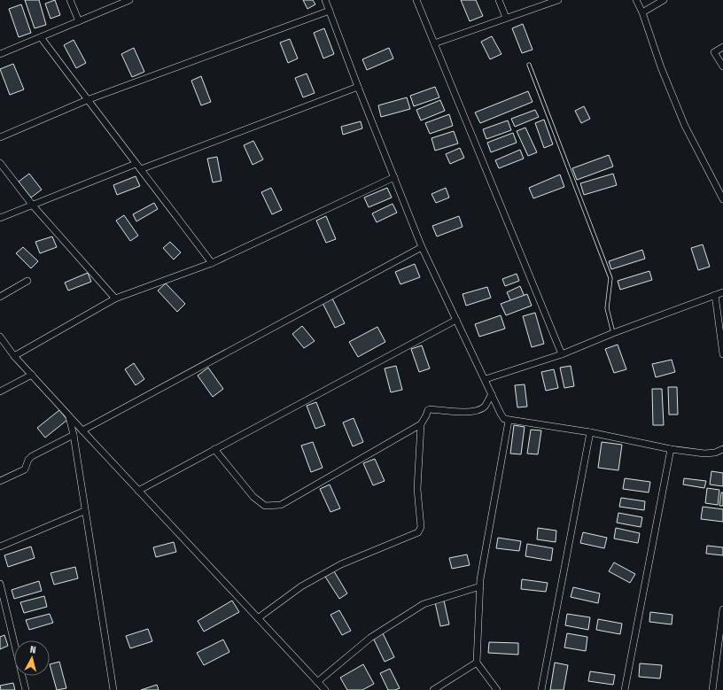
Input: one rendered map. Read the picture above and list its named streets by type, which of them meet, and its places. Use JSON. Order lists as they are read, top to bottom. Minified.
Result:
{"north":"top"}
